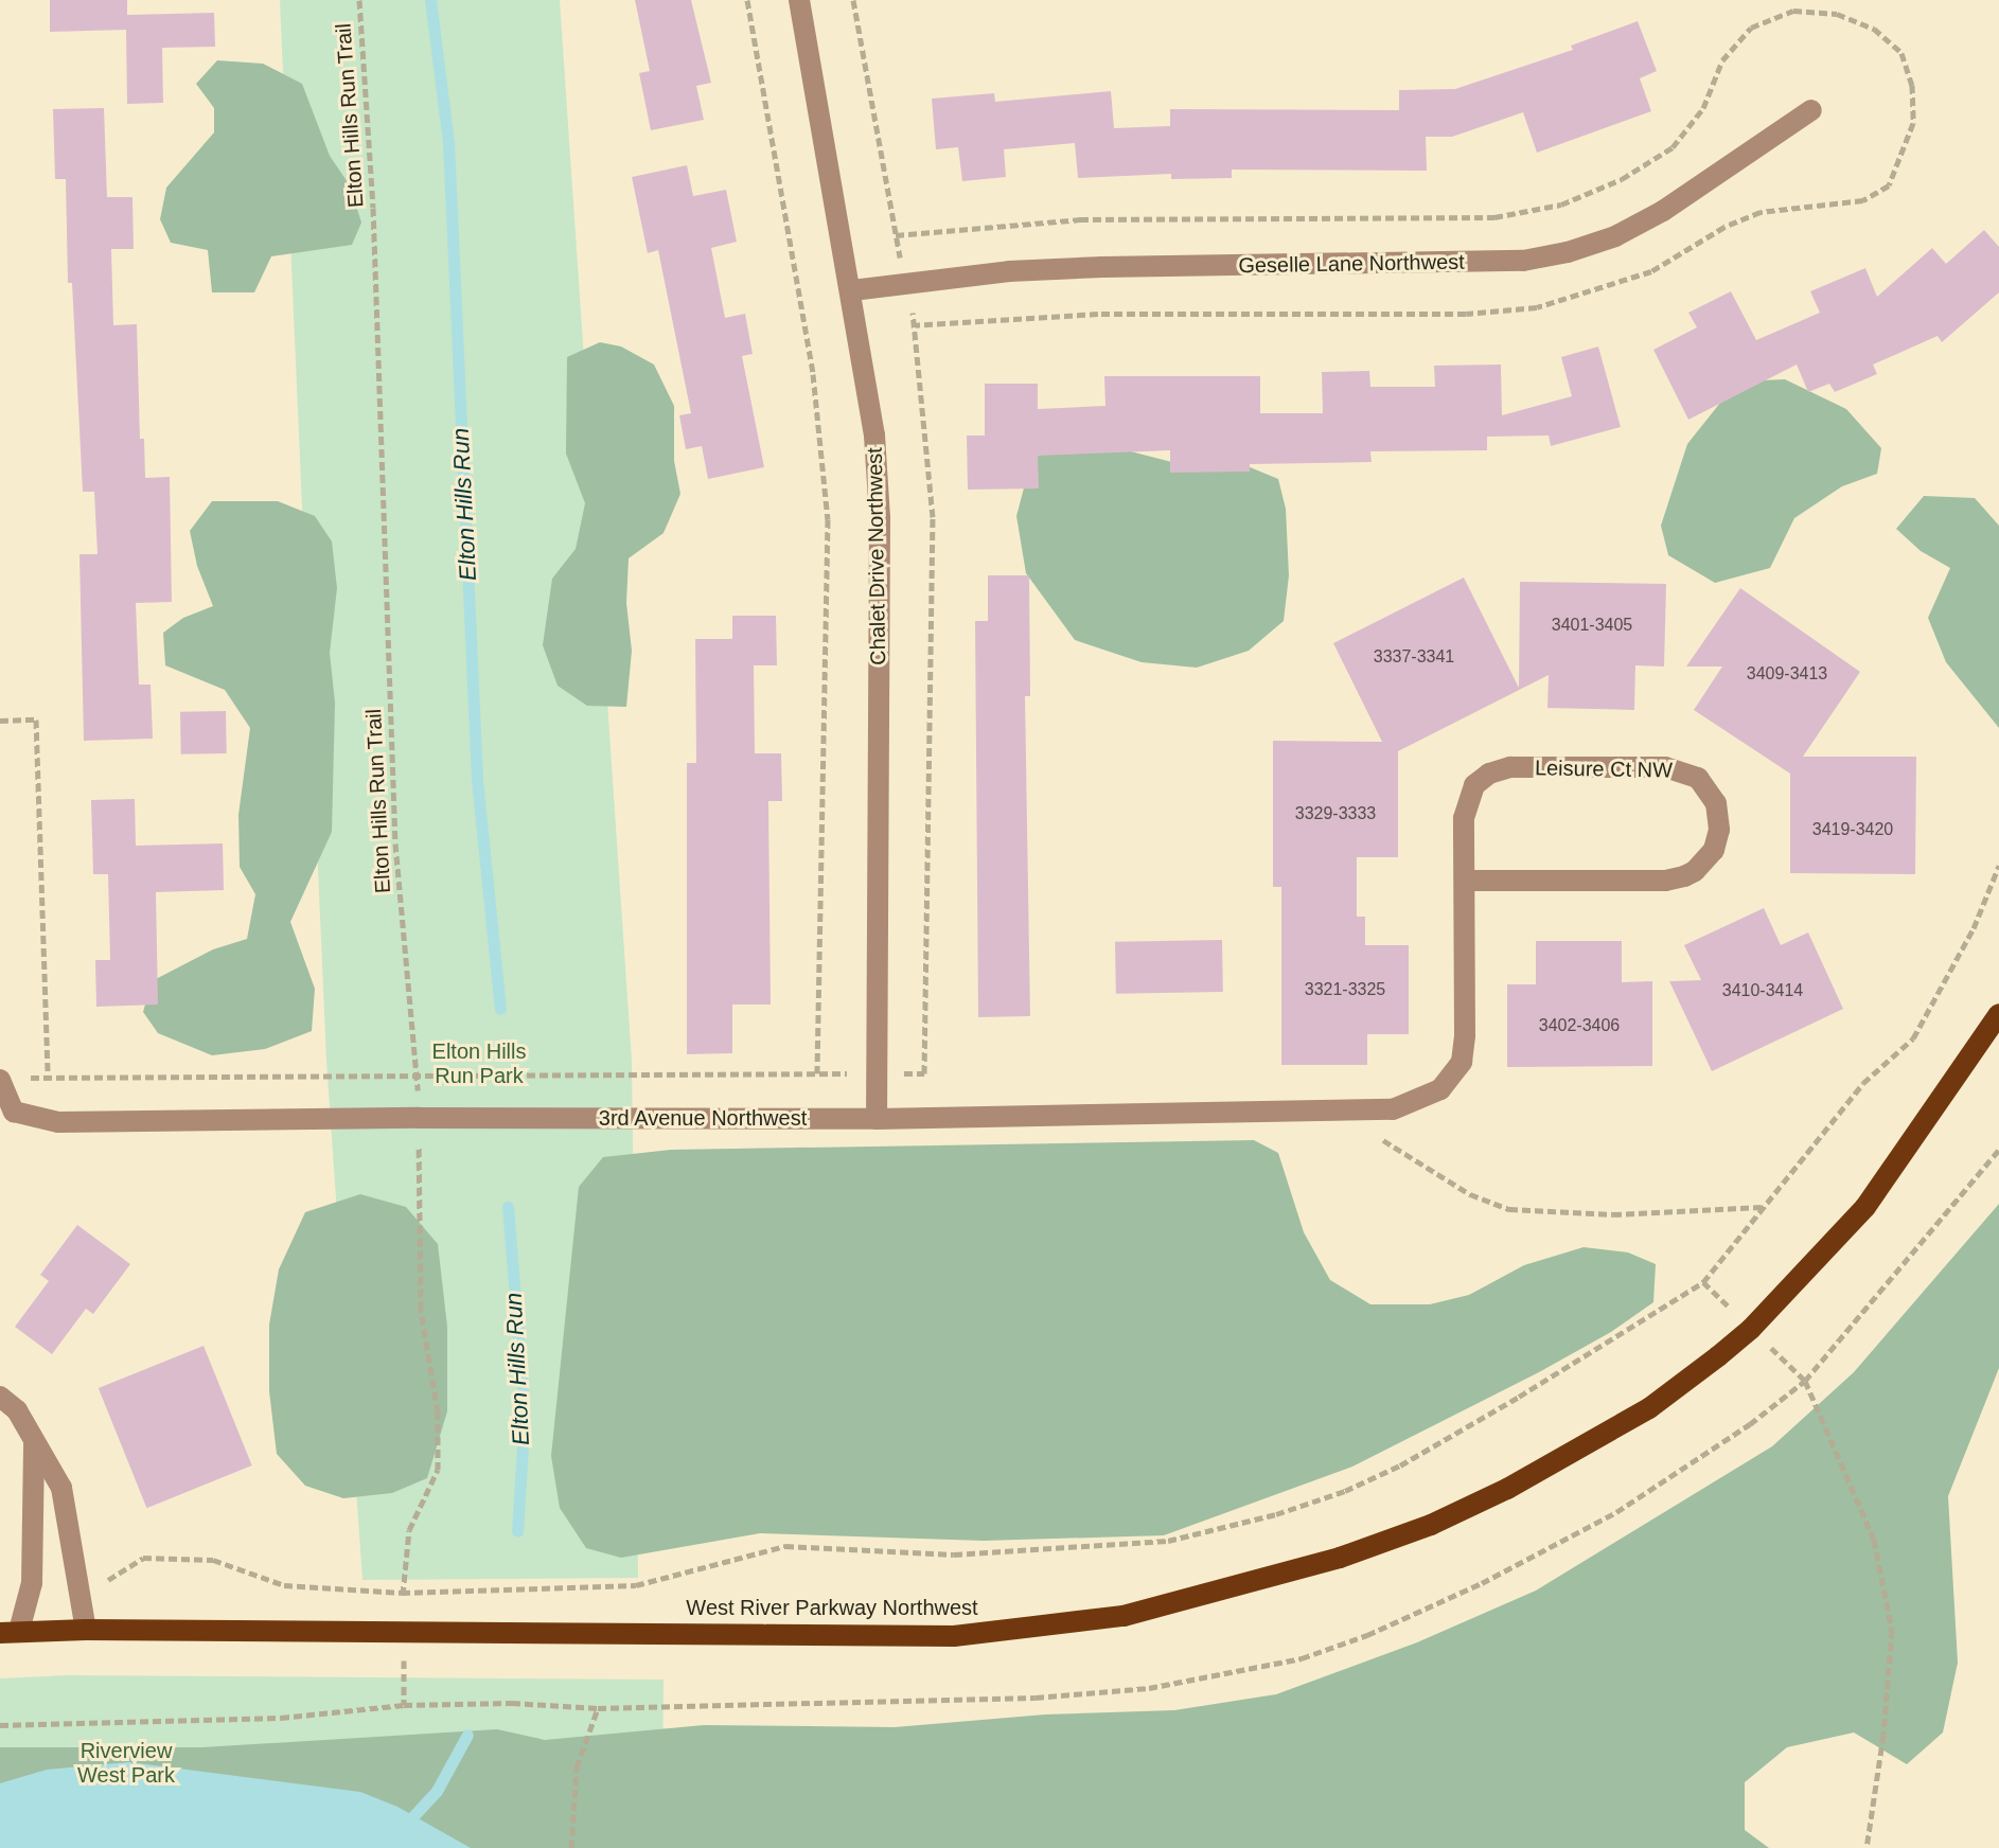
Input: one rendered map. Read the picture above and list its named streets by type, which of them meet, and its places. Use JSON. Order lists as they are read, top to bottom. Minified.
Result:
{"streets":{"main road":["West River Parkway Northwest"],"street":["Geselle Lane Northwest","Chalet Drive Northwest","Leisure Ct NW","3rd Avenue Northwest"],"path":["Elton Hills Run Trail"]},"crossings":[["Elton Hills Run Trail","3rd Avenue Northwest"],["Geselle Lane Northwest","Chalet Drive Northwest"],["Chalet Drive Northwest","3rd Avenue Northwest"],["Leisure Ct NW","3rd Avenue Northwest"]],"water":["Elton Hills Run"],"parks":["Elton Hills Run Park","Riverview West Park"],"house_numbers":["3401-3405","3337-3341","3409-3413","3329-3333","3419-3420","3321-3325","3410-3414","3402-3406"]}
